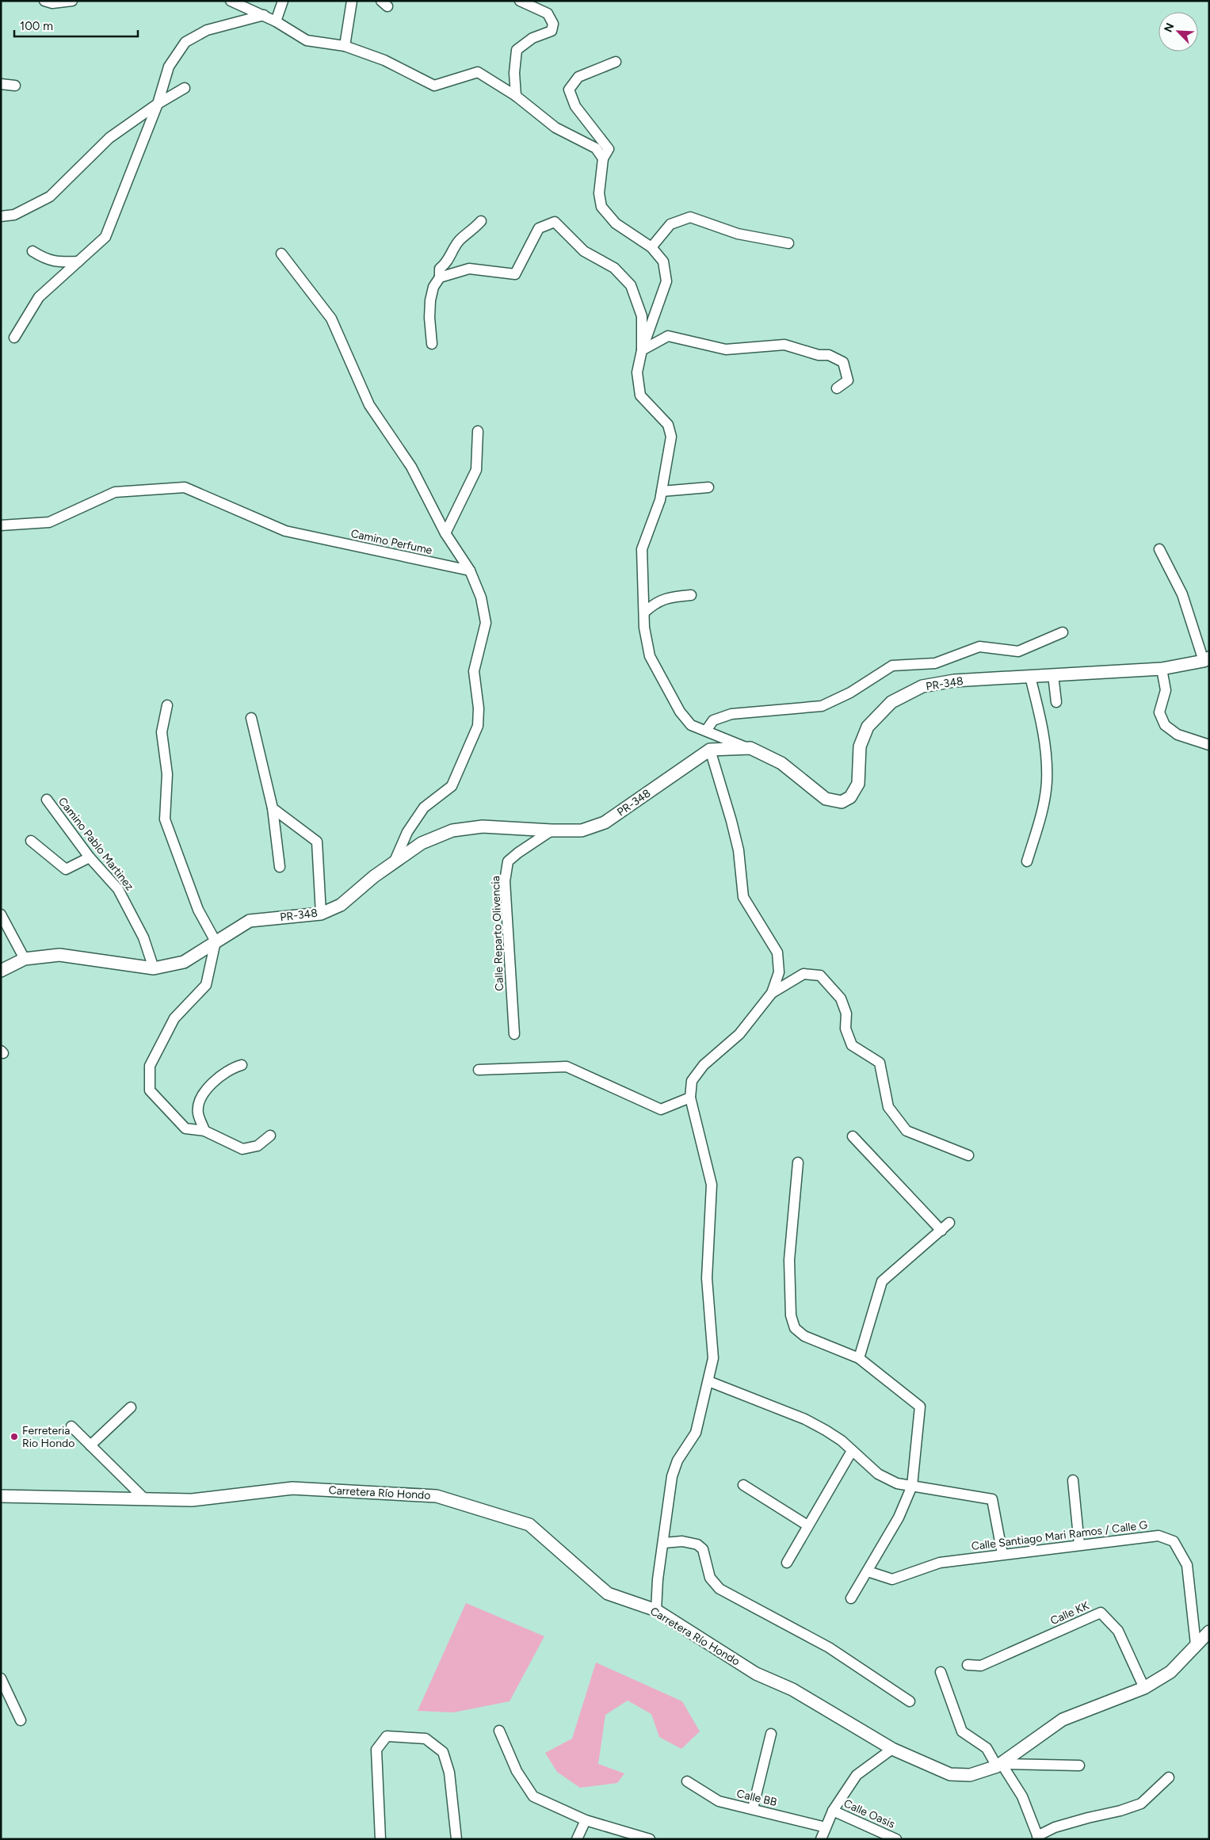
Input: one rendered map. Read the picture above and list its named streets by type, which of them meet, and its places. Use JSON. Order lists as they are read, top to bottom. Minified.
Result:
{"streets":{"street":["Camino Perfume","PR-348","Camino Pablo Martinez","Calle Reparto Olivencia","Carretera Río Hondo","Calle Santiago Mari Ramos / Calle G","Calle KK","Calle BB","Calle Oasis"]},"crossings":[["PR-348","Camino Pablo Martinez"],["PR-348","Calle Reparto Olivencia"],["Carretera Río Hondo","Calle Santiago Mari Ramos / Calle G"],["Carretera Río Hondo","Calle KK"]],"places":["Ferreteria Rio Hondo"],"scale_bar":"100 m","north":"top left"}
